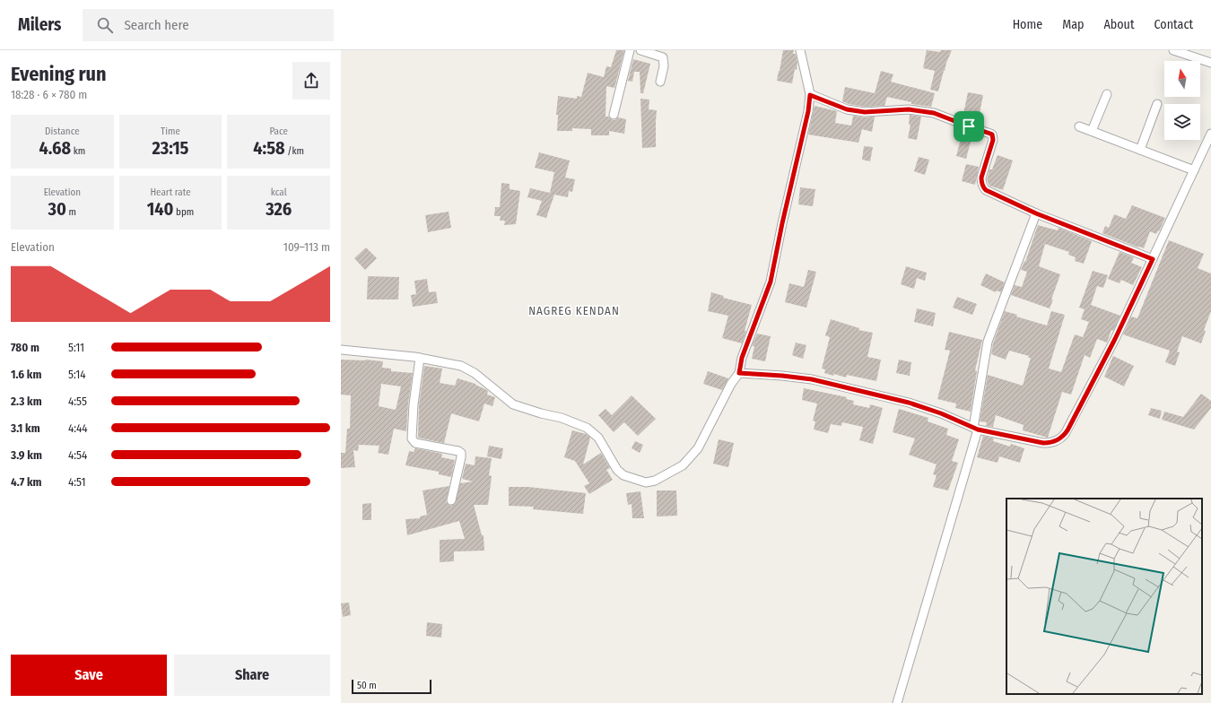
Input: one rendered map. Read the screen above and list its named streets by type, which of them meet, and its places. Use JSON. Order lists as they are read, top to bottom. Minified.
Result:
{"districts":["NAGREG KENDAN"],"scale_bar":"50 m","north":"top","page":{"header":"Milers","search":"Search here","nav":["Home","Map","About","Contact"],"heading":["Evening run","18:28 · 6 × 780 m"],"stats":[["Distance","4.68 km"],["Time","23:15"],["Pace","4:58 /km"],["Elevation","30 m"],["Heart rate","140 bpm"],["kcal","326"]],"chart":["Elevation","109–113 m"],"list":[{"name":"780 m","note":"5:11"},{"name":"1.6 km","note":"5:14"},{"name":"2.3 km","note":"4:55"},{"name":"3.1 km","note":"4:44"},{"name":"3.9 km","note":"4:54"},{"name":"4.7 km","note":"4:51"}],"buttons":["Save","Share"],"scale":"50 m"}}
